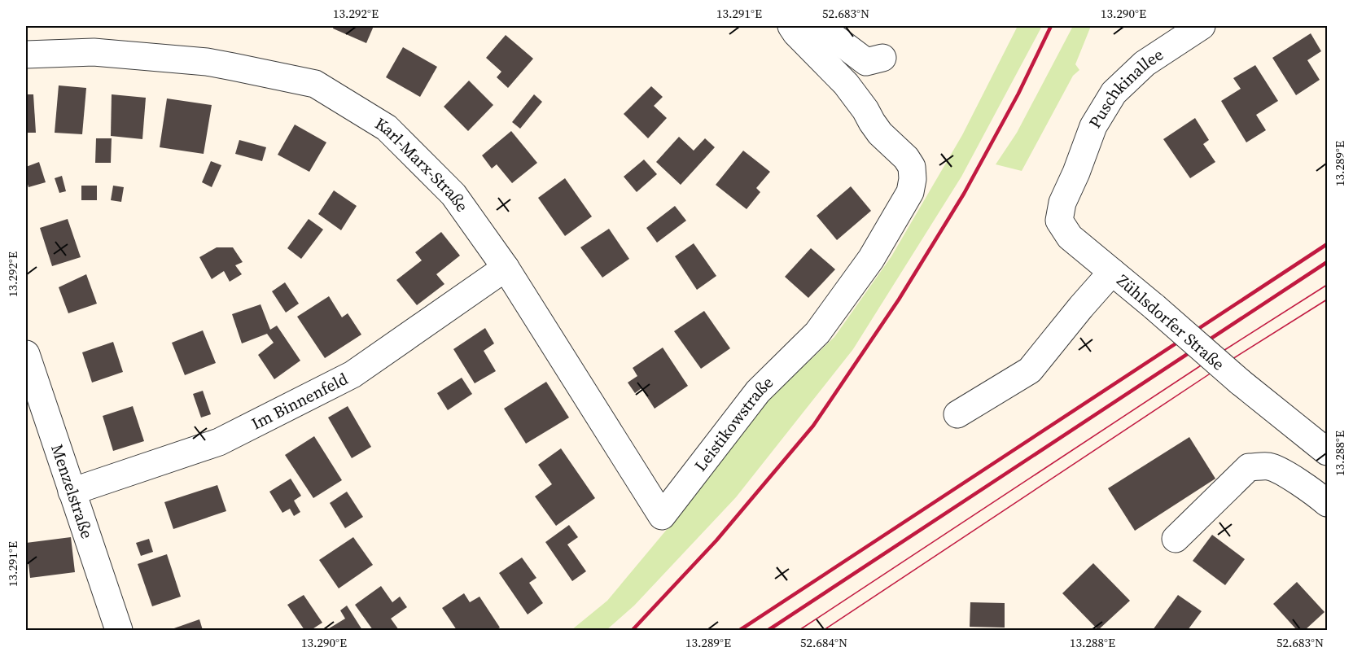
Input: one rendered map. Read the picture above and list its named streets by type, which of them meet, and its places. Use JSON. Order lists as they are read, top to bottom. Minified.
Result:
{"streets":{"street":["Puschkinallee","Karl-Marx-Straße","Zühlsdorfer Straße","Im Binnenfeld","Leistikowstraße","Menzelstraße"]},"crossings":[["Puschkinallee","Zühlsdorfer Straße"],["Karl-Marx-Straße","Im Binnenfeld"],["Karl-Marx-Straße","Leistikowstraße"],["Im Binnenfeld","Menzelstraße"]],"coordinates":["13.292°E","13.291°E","52.683°N","13.290°E","13.289°E","13.288°E","52.684°N"]}
